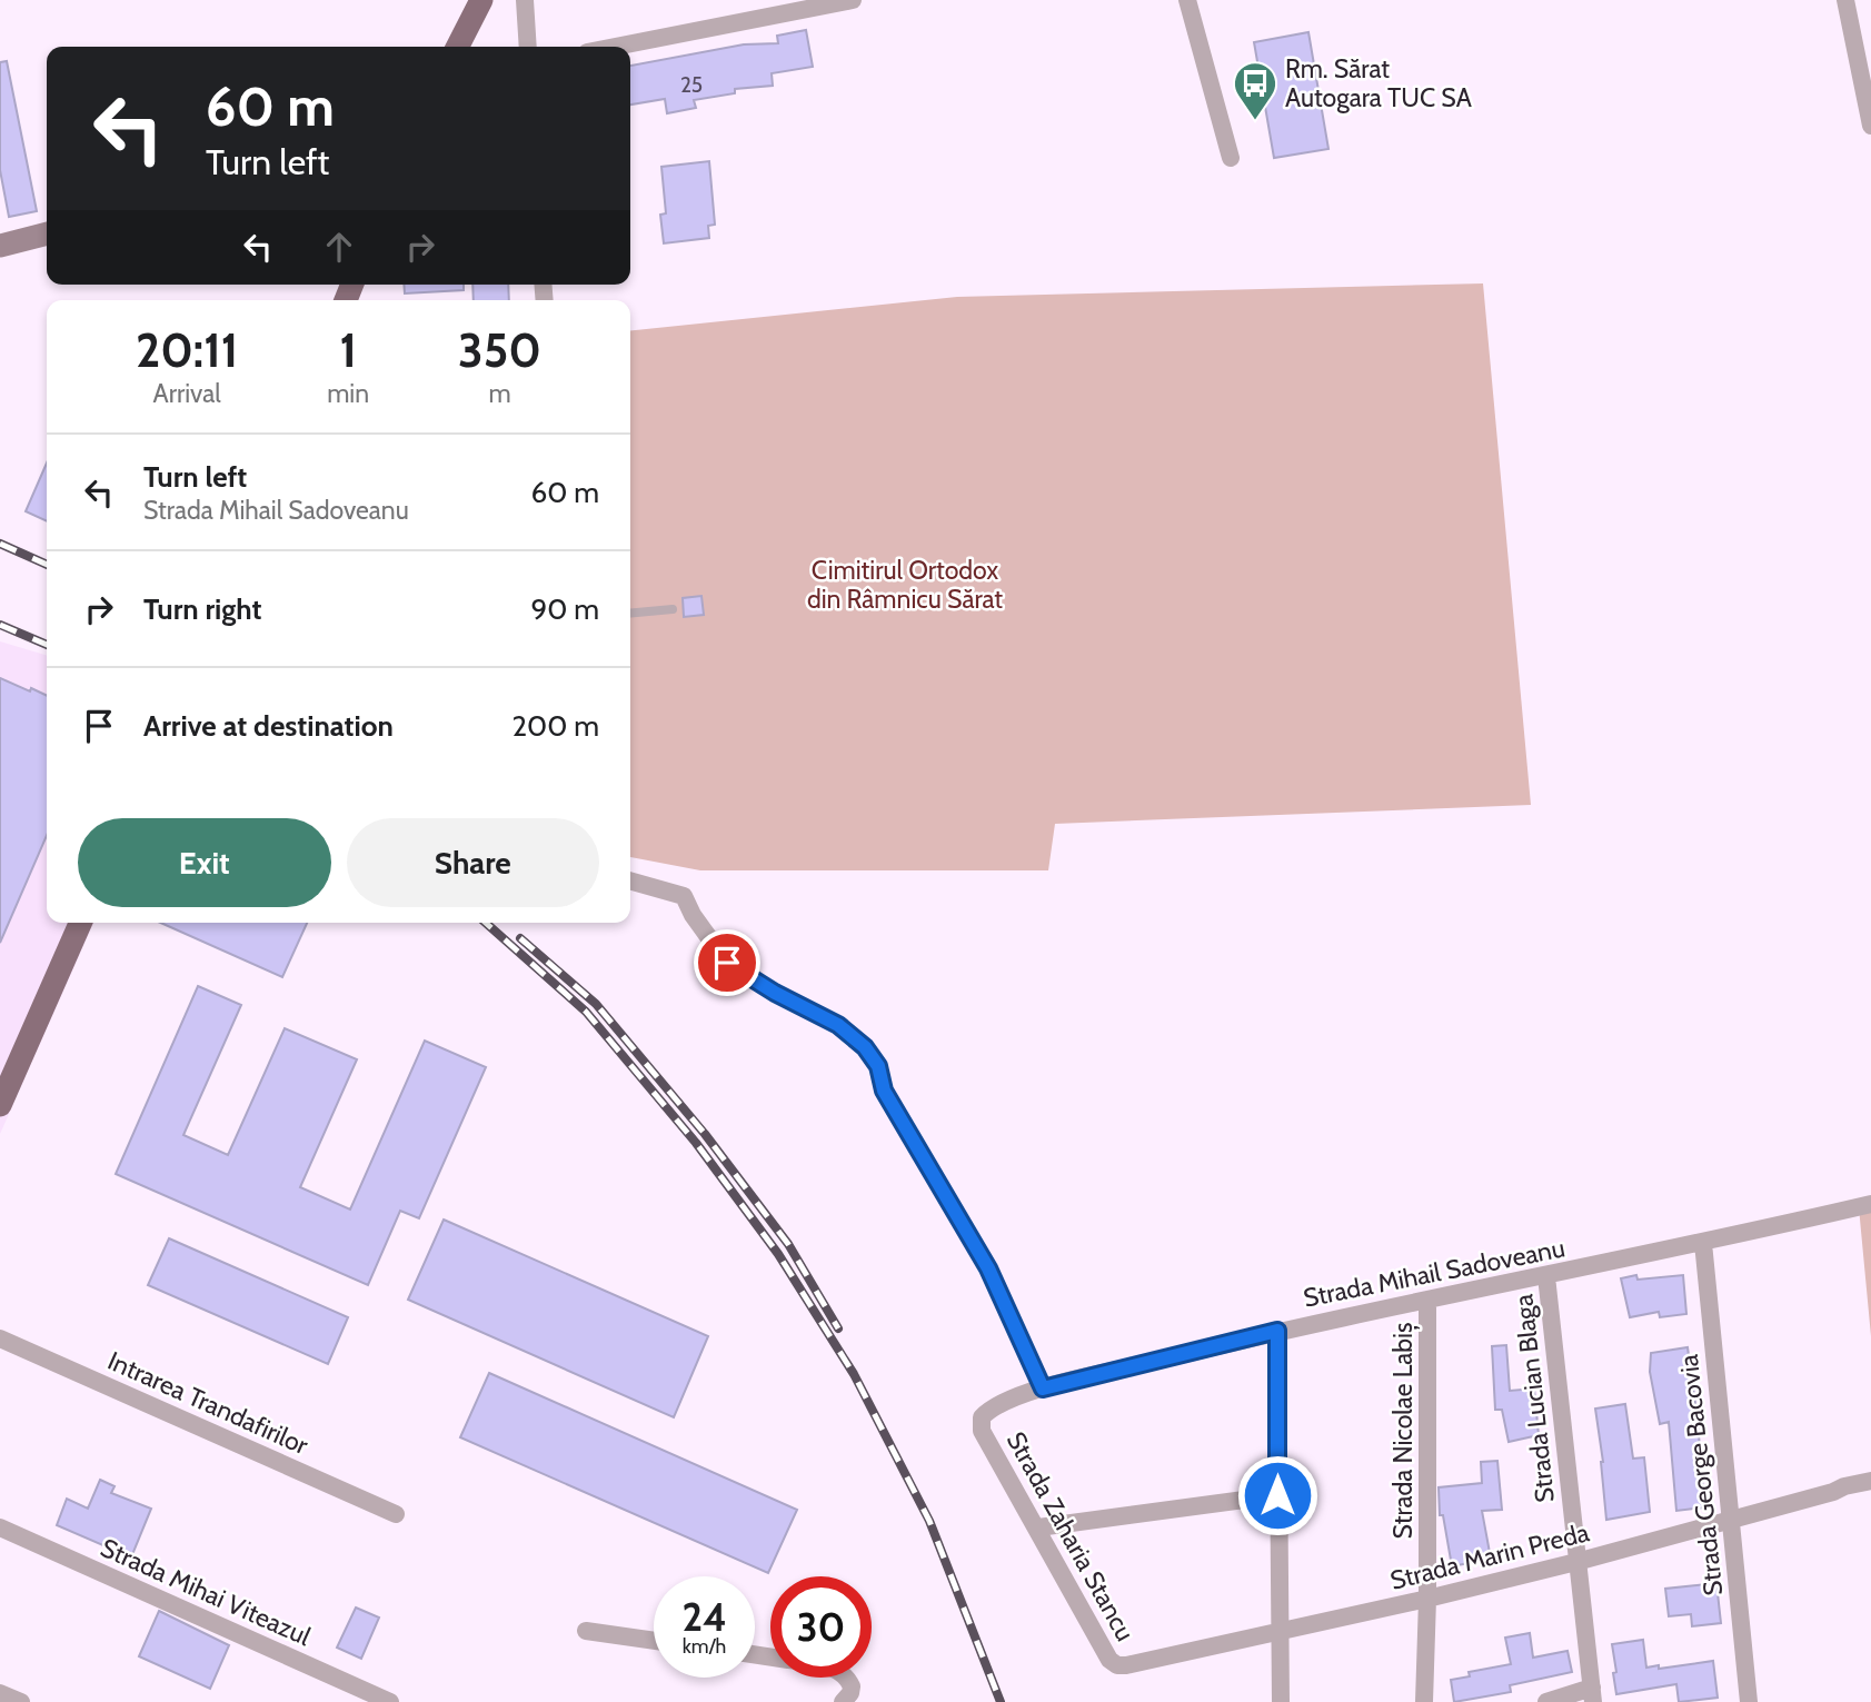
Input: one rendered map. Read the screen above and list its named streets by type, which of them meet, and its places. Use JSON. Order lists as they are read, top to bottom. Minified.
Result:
{"streets":{"street":["Strada Mihail Sadoveanu","Strada Lucian Blaga","Intrarea Trandafirilor","Strada Nicolae Labiș","Strada George Bacovia","Strada Zaharia Stancu","Strada Marin Preda","Strada Mihai Viteazul"]},"crossings":[["Strada Mihail Sadoveanu","Strada Lucian Blaga"],["Strada Mihail Sadoveanu","Strada Nicolae Labiș"],["Strada Mihail Sadoveanu","Strada George Bacovia"],["Strada Mihail Sadoveanu","Strada Zaharia Stancu"],["Strada Lucian Blaga","Strada Marin Preda"],["Strada Nicolae Labiș","Strada Marin Preda"],["Strada George Bacovia","Strada Marin Preda"],["Strada Zaharia Stancu","Strada Marin Preda"]],"parks":["Cimitirul Ortodox din Râmnicu Sărat"],"places":{"bus stop":["Rm. Sărat Autogara TUC SA"]},"house_numbers":["25"],"page":{"turn":["60 m","Turn left"],"eta":["20:11","Arrival","1","min","350","m"],"list":[{"name":"Turn left","note":"Strada Mihail Sadoveanu","value":"60 m"},{"name":"Turn right","value":"90 m"},{"name":"Arrive at destination","value":"200 m"}],"buttons":["Exit","Share"],"speed":"24 km/h","limit":"30"}}
